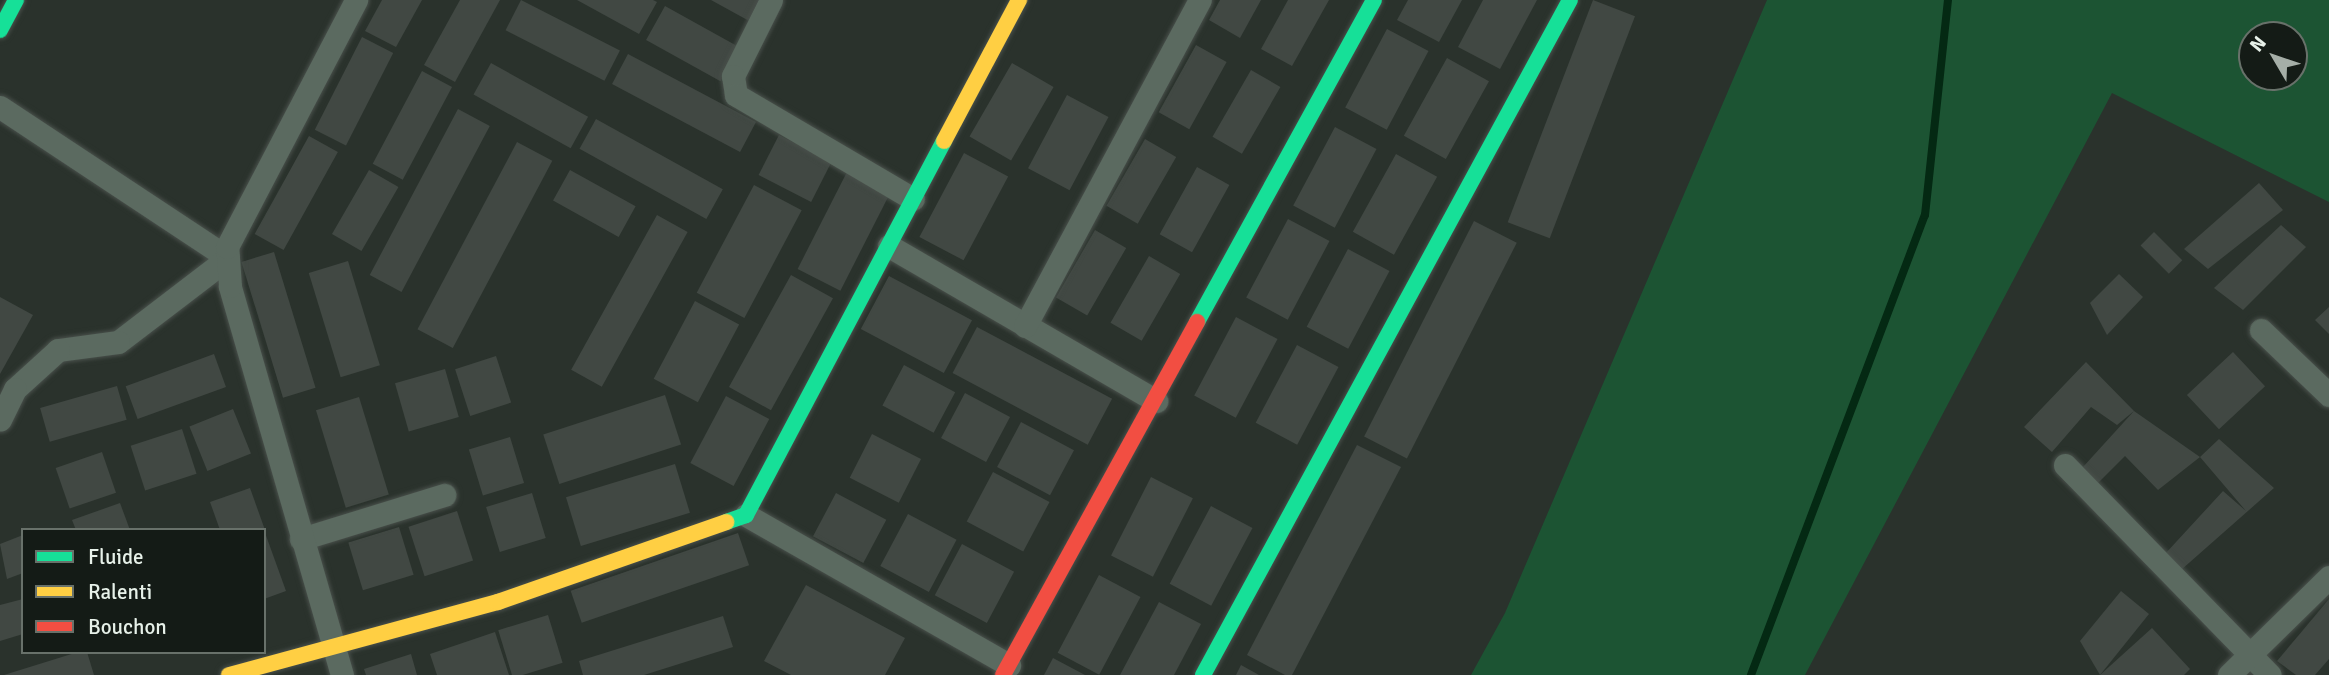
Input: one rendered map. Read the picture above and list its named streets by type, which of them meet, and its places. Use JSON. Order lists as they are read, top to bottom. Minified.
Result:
{"legend":["Fluide","Ralenti","Bouchon"],"north":"top left"}
